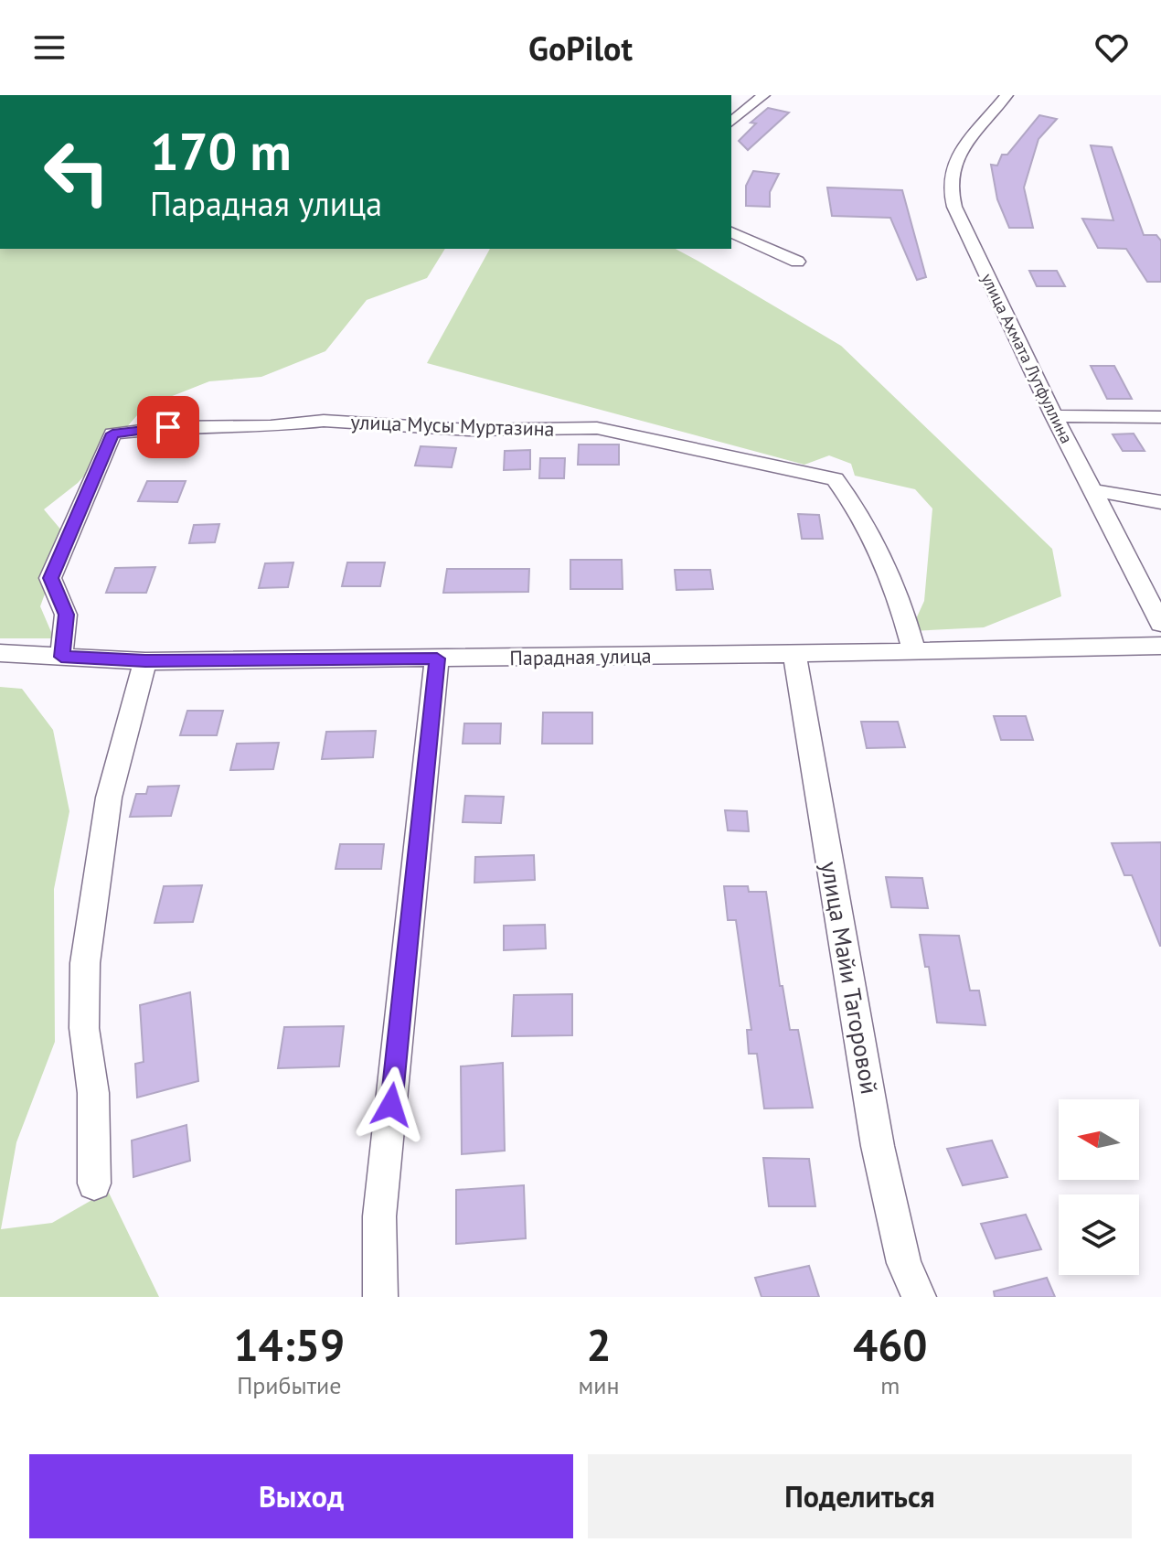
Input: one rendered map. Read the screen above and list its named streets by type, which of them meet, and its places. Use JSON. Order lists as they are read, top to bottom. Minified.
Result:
{"streets":{"street":["улица Ахмата Лутфуллина","улица Мусы Муртазина","Парадная улица","улица Майи Тагоровой"]},"crossings":[["улица Мусы Муртазина","Парадная улица"],["Парадная улица","улица Майи Тагоровой"]],"north":"left","page":{"header":"GoPilot","turn":["170 m","Парадная улица"],"eta":["14:59","Прибытие","2","мин","460","m"],"buttons":["Выход","Поделиться"]}}
